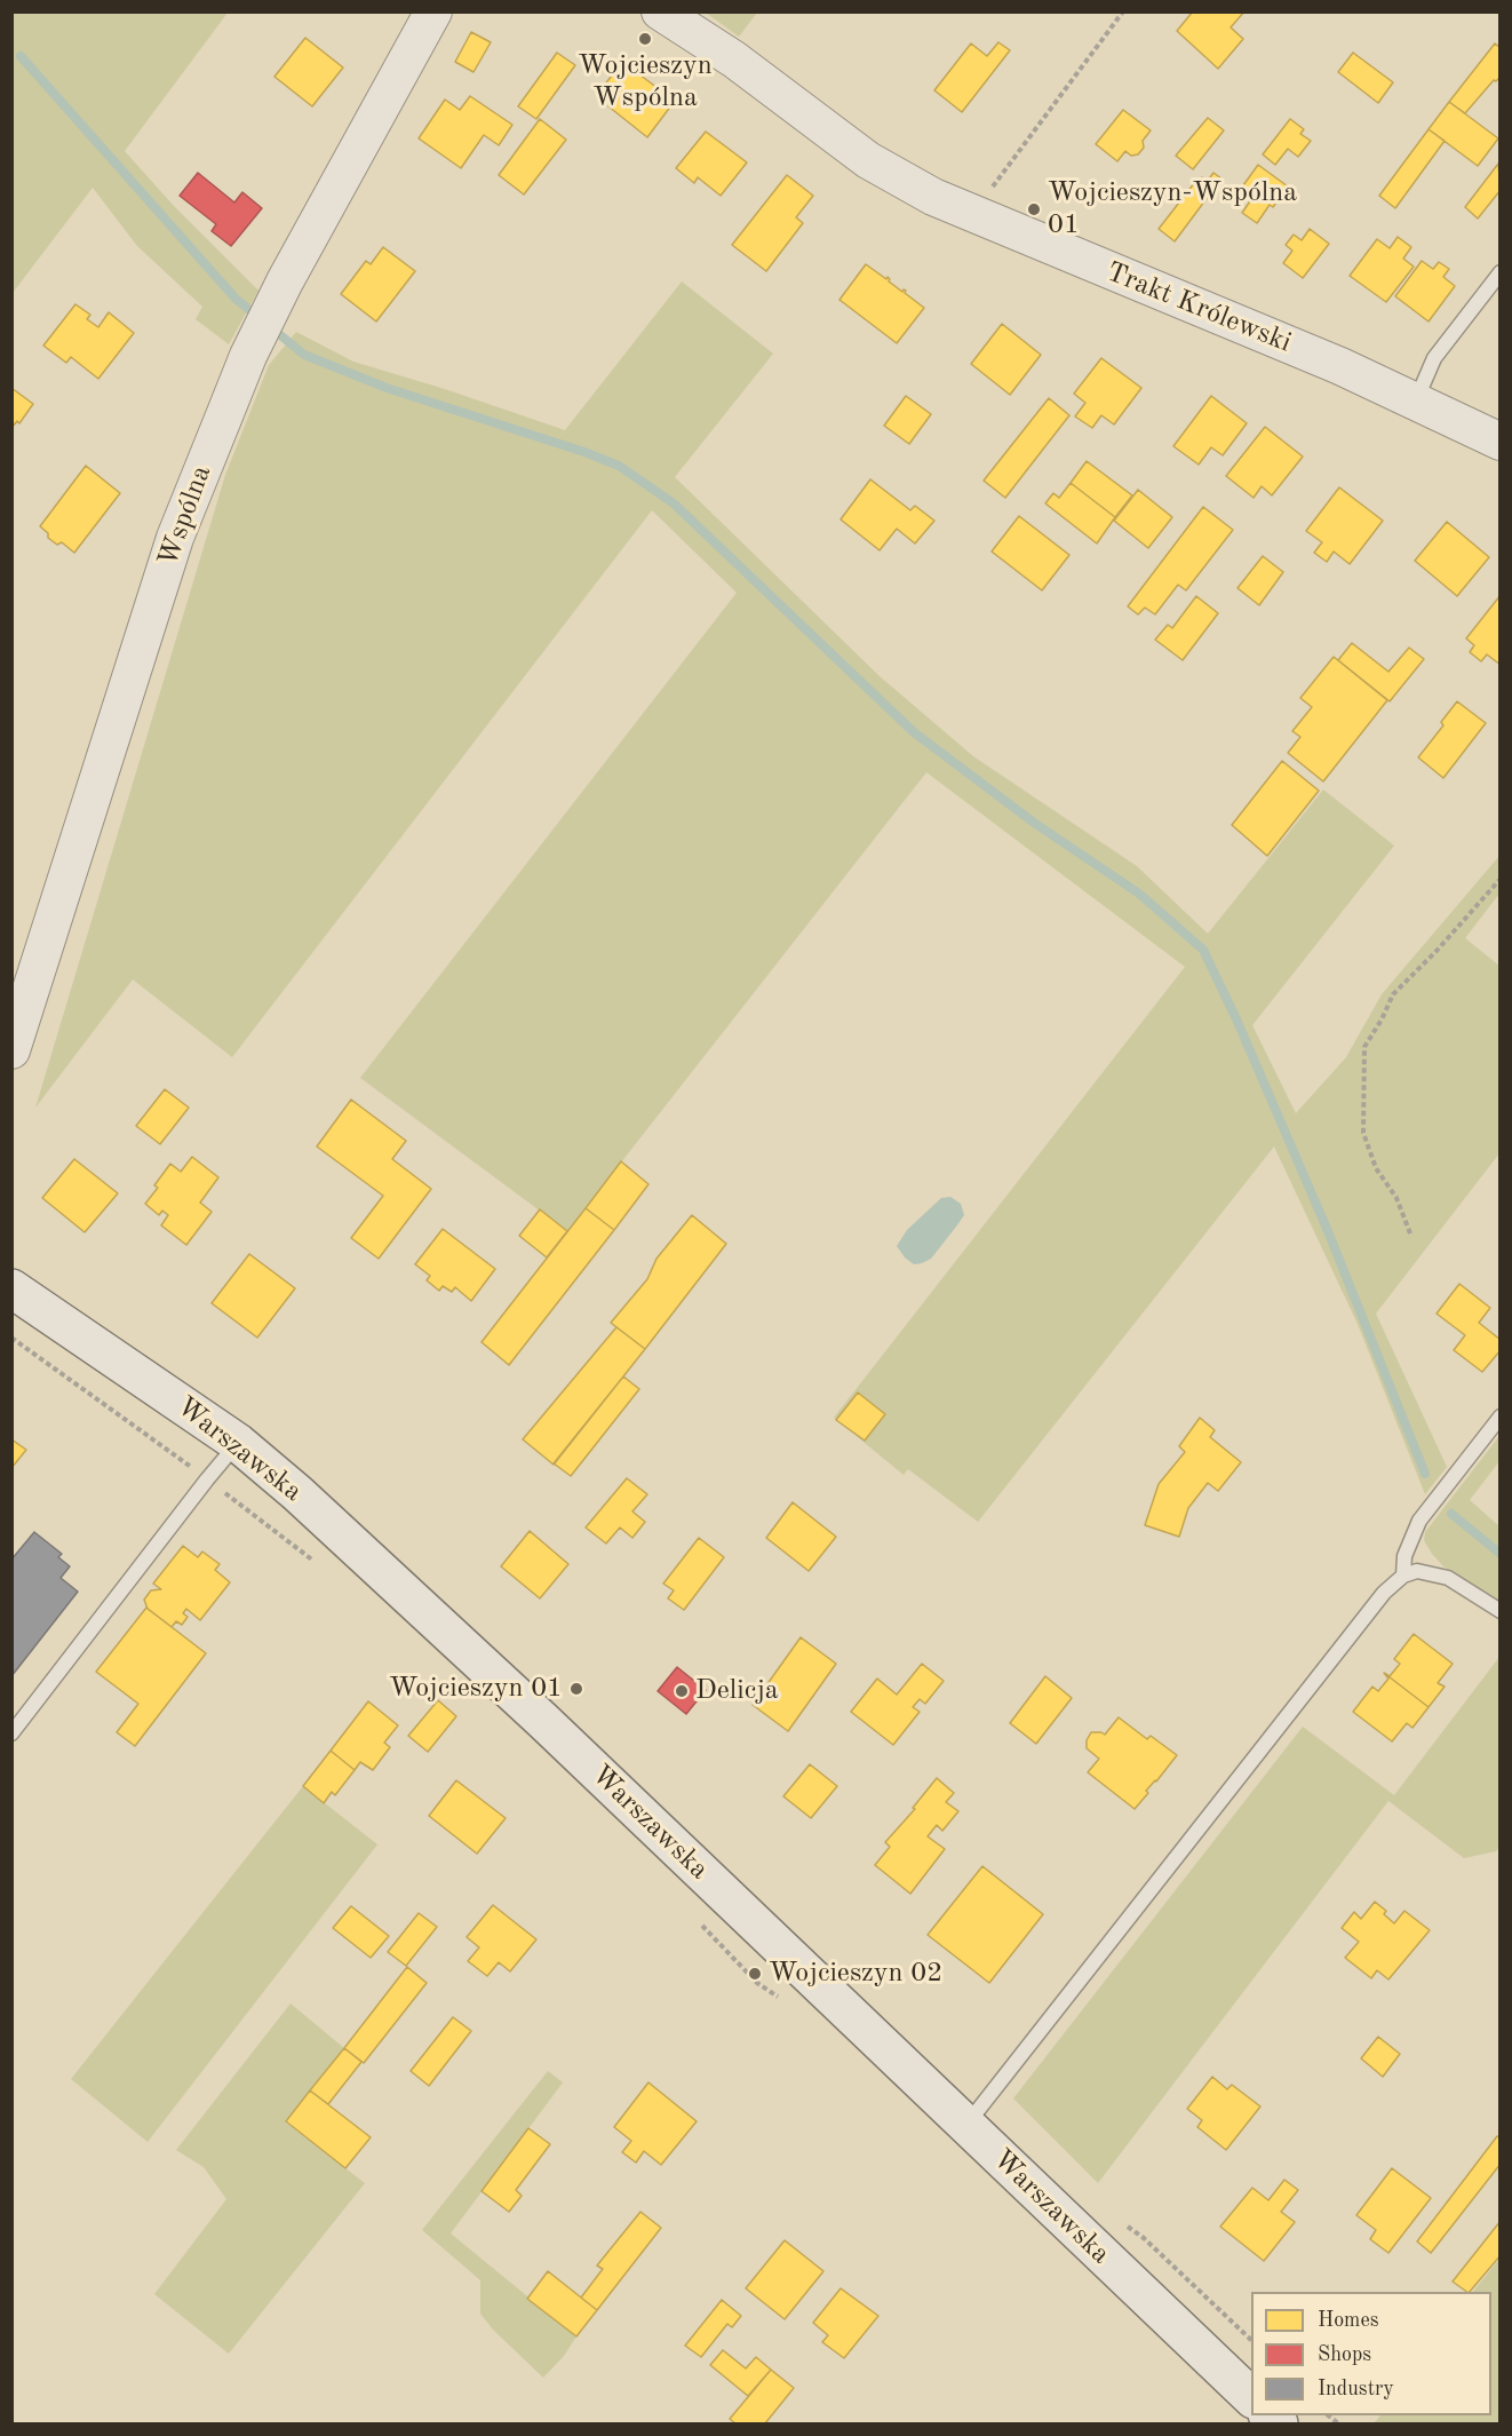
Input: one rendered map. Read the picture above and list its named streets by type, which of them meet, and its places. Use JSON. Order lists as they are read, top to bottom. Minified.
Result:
{"streets":{"main road":["Warszawska"],"street":["Trakt Królewski","Wspólna"]},"places":["Wojcieszyn Wspólna","Wojcieszyn-Wspólna 01","Wojcieszyn 01","Delicja","Wojcieszyn 02"],"legend":["Homes","Shops","Industry"]}
